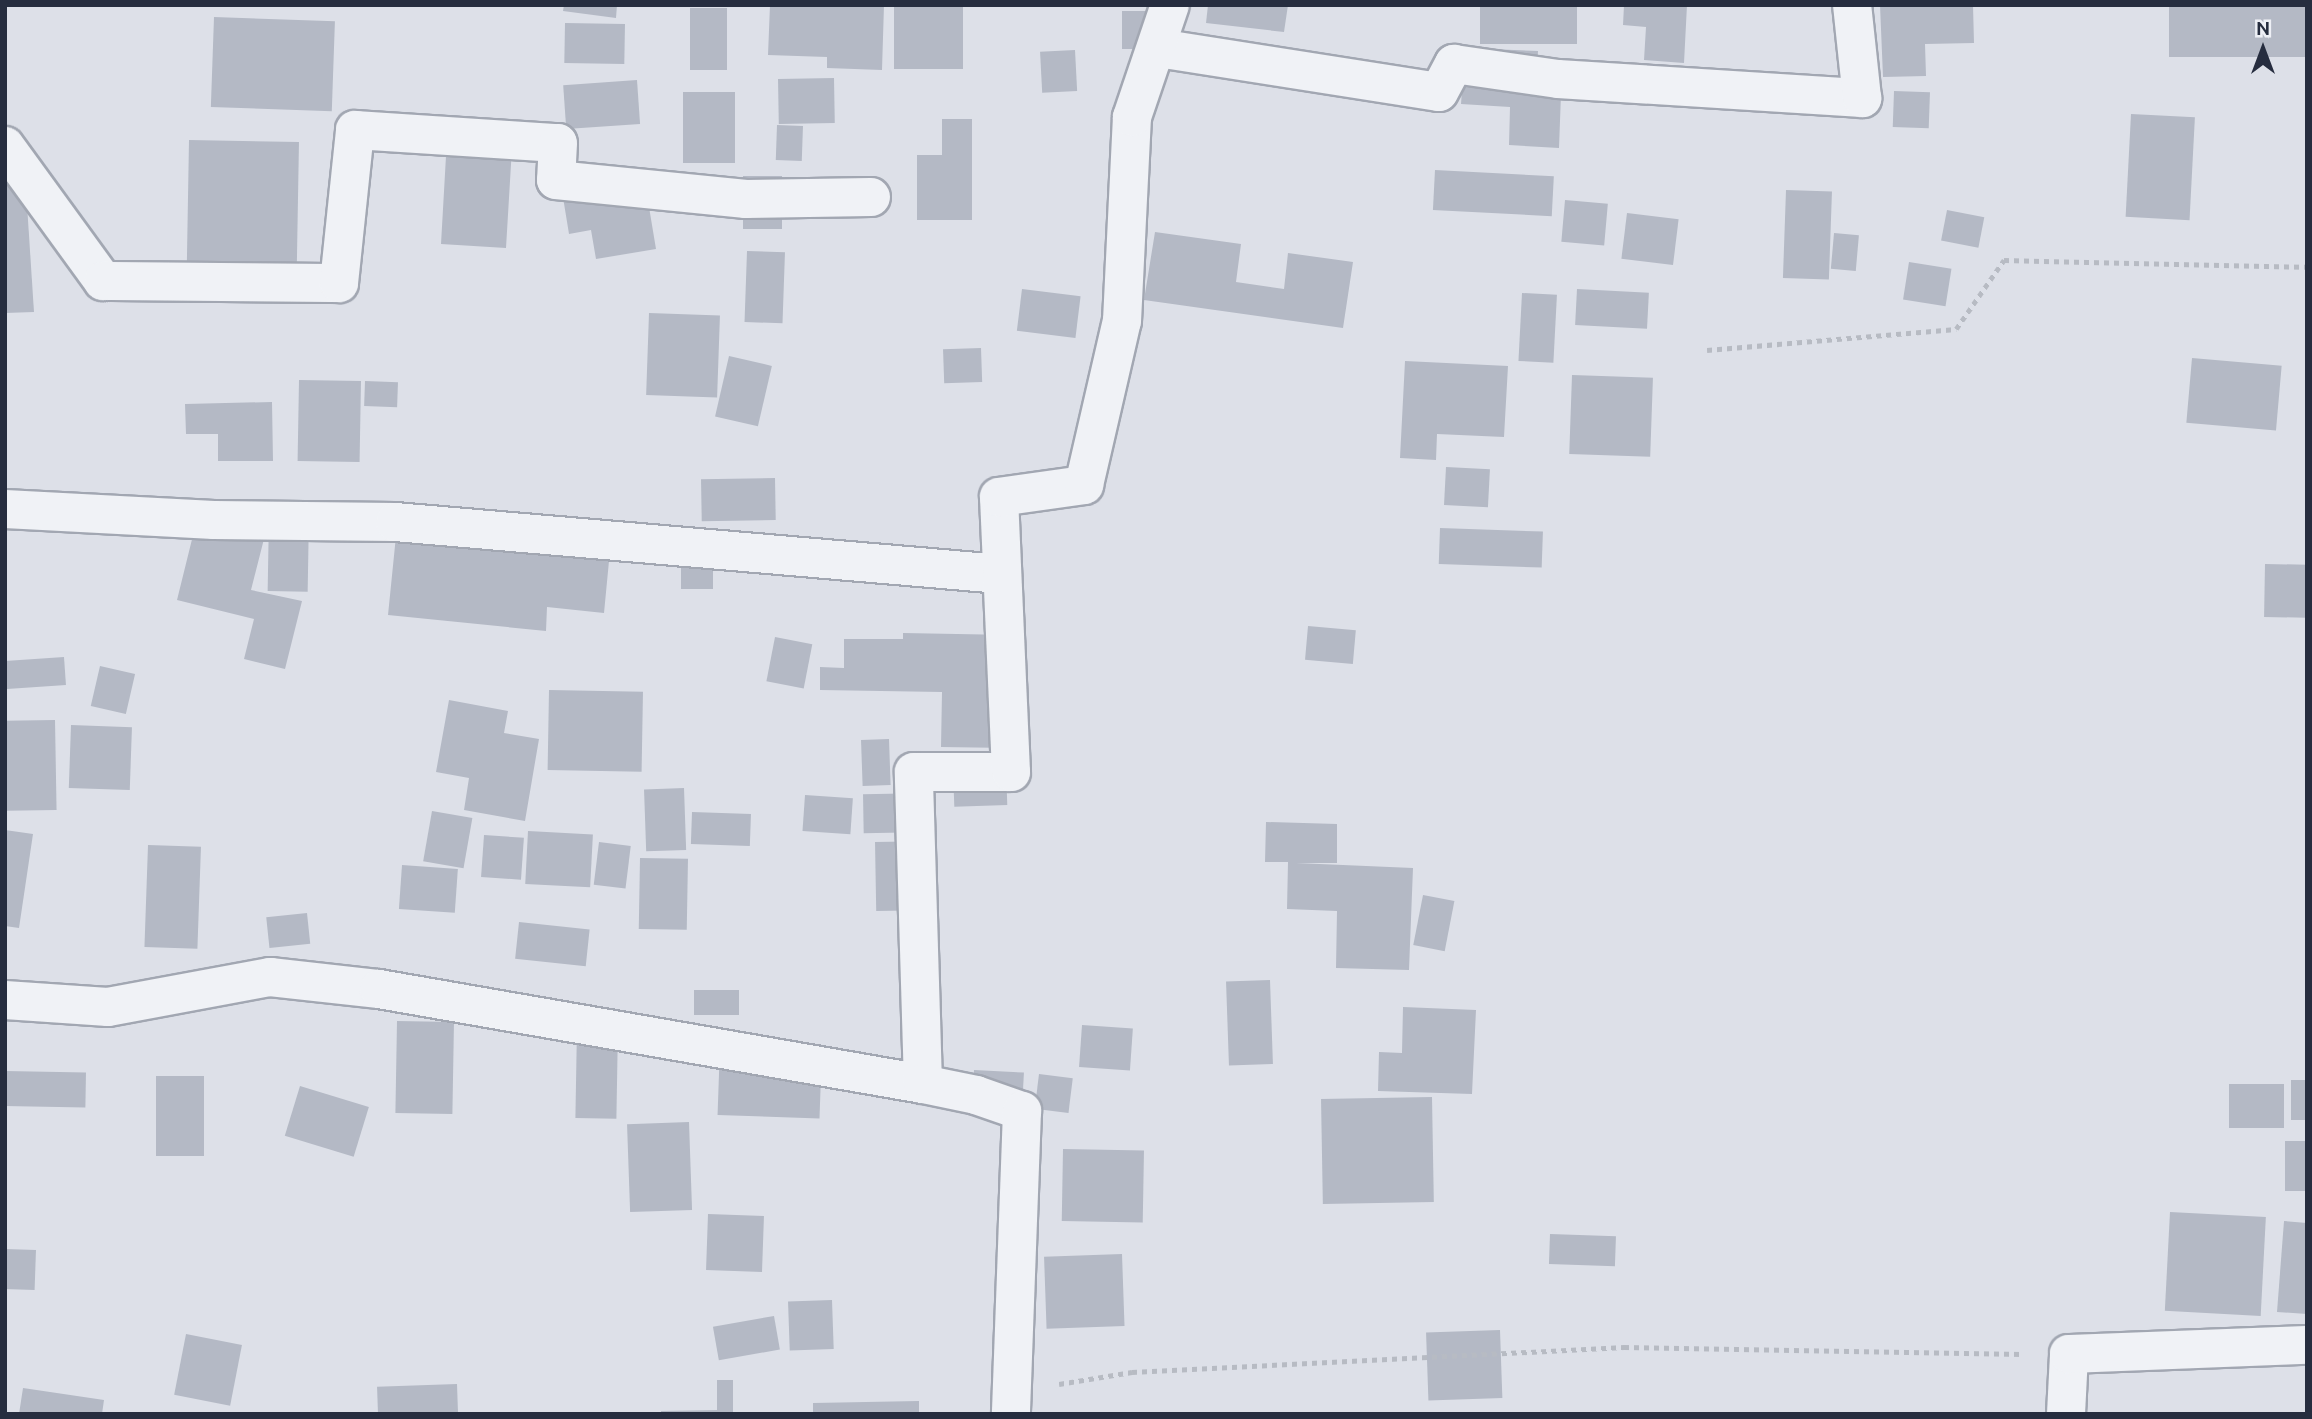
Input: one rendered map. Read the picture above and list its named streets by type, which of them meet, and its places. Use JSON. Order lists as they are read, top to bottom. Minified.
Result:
{"north":"top"}
